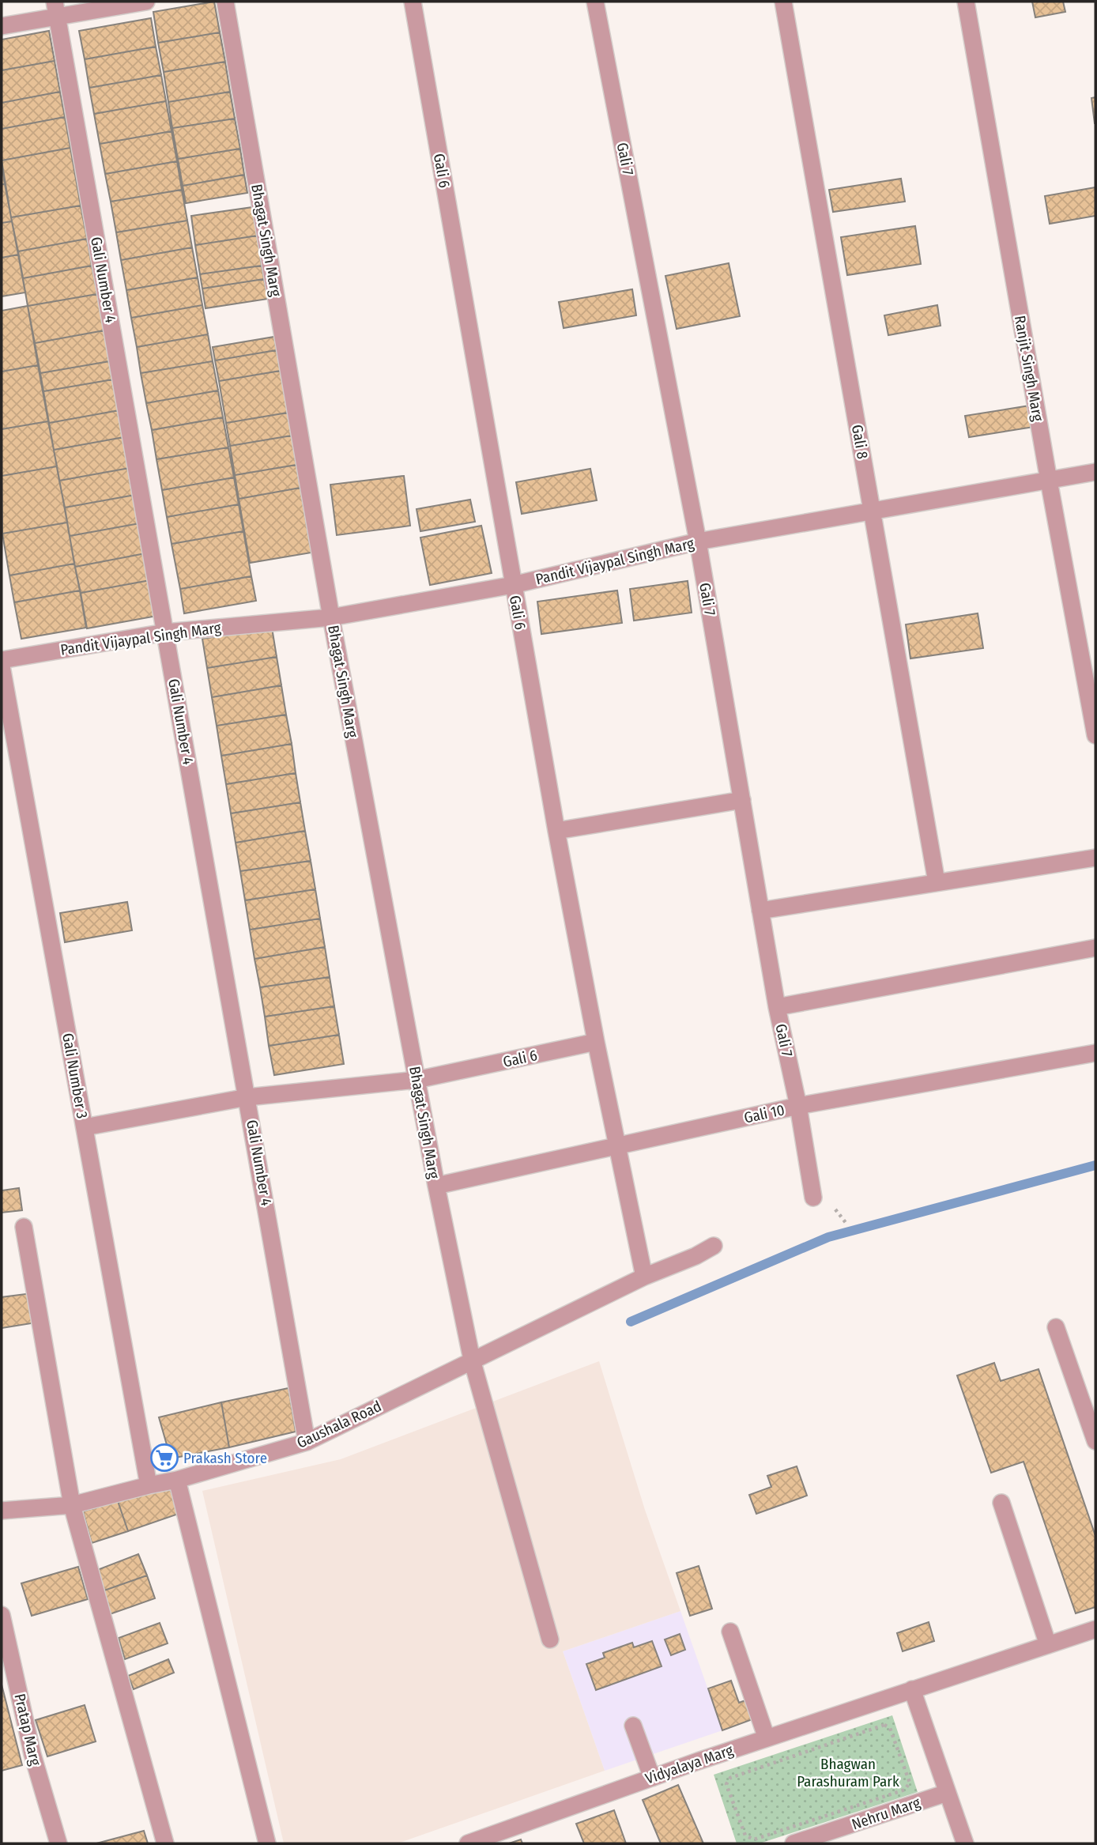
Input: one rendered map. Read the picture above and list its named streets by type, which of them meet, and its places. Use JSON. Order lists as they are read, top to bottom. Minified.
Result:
{"streets":{"street":["Gali 7","Gali 6","Bhagat Singh Marg","Gali Number 4","Ranjit Singh Marg","Gali 8","Pandit Vijaypal Singh Marg","Gali Number 3","Gali 10","Gaushala Road","Pratap Marg","Vidyalaya Marg","Nehru Marg"]},"crossings":[["Gali 7","Pandit Vijaypal Singh Marg"],["Gali 7","Gali 10"],["Gali 6","Bhagat Singh Marg"],["Gali 6","Gali Number 4"],["Gali 6","Pandit Vijaypal Singh Marg"],["Gali 6","Gali Number 3"],["Bhagat Singh Marg","Pandit Vijaypal Singh Marg"],["Bhagat Singh Marg","Gali 10"],["Bhagat Singh Marg","Gaushala Road"],["Gali Number 4","Pandit Vijaypal Singh Marg"],["Gali Number 4","Gaushala Road"],["Ranjit Singh Marg","Pandit Vijaypal Singh Marg"],["Gali 8","Pandit Vijaypal Singh Marg"],["Gali Number 3","Gaushala Road"]],"parks":["Bhagwan Parashuram Park"],"places":{"supermarket":["Prakash Store"]}}
